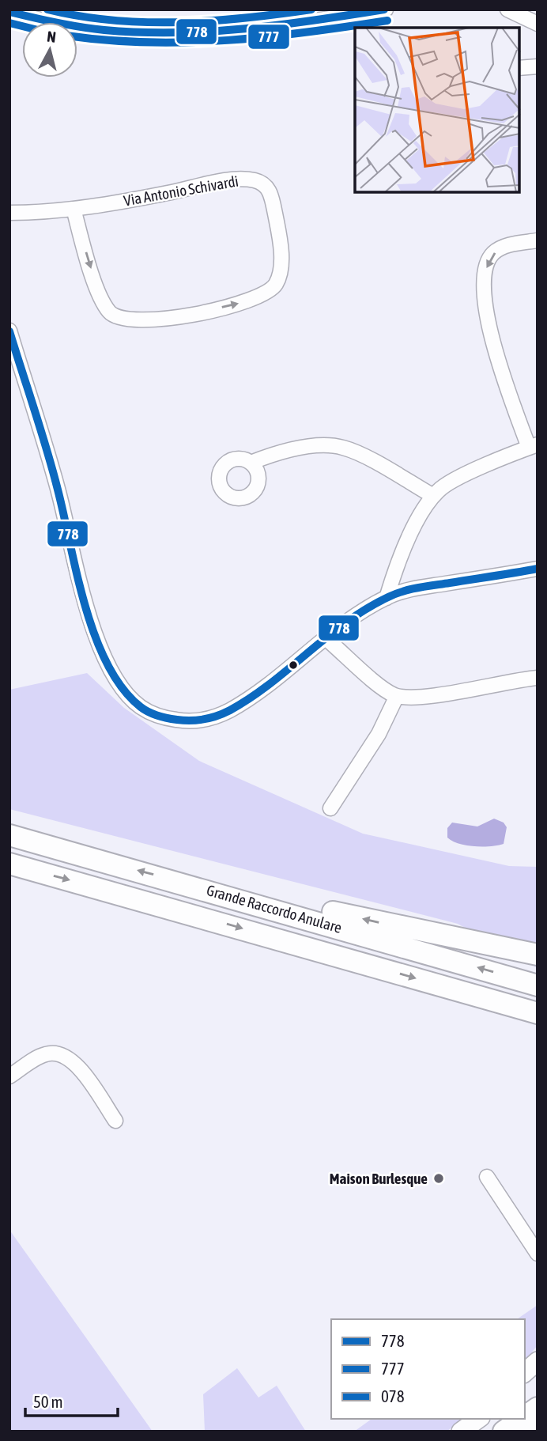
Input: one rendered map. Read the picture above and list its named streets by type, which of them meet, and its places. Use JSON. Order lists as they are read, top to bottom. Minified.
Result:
{"streets":{"highway":["Grande Raccordo Anulare"],"street":["Via Antonio Schivardi"]},"places":["Maison Burlesque"],"lines":["transit line 778","transit line 078","transit line 777"],"legend":["778","777","078"],"scale_bar":"50 m","north":"top"}
